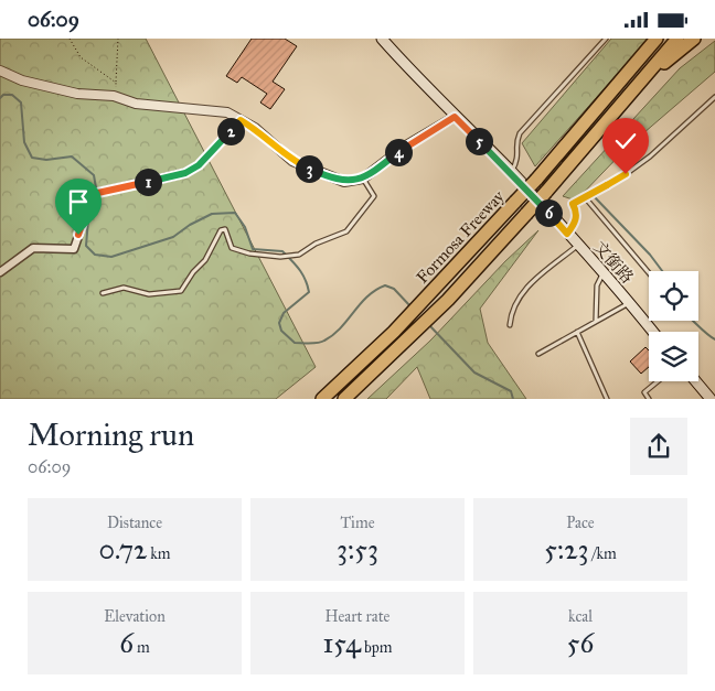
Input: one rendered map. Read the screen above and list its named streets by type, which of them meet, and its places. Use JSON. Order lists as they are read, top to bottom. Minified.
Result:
{"streets":{"highway":["Formosa Freeway"],"main road":["文銜路"]},"page":{"status":"06:09","pins":["2","5","4","3","1","6"],"heading":["Morning run","06:09"],"stats":[["Distance","0.72 km"],["Time","3:53"],["Pace","5:23 /km"],["Elevation","6 m"],["Heart rate","154 bpm"],["kcal","56"]]}}
